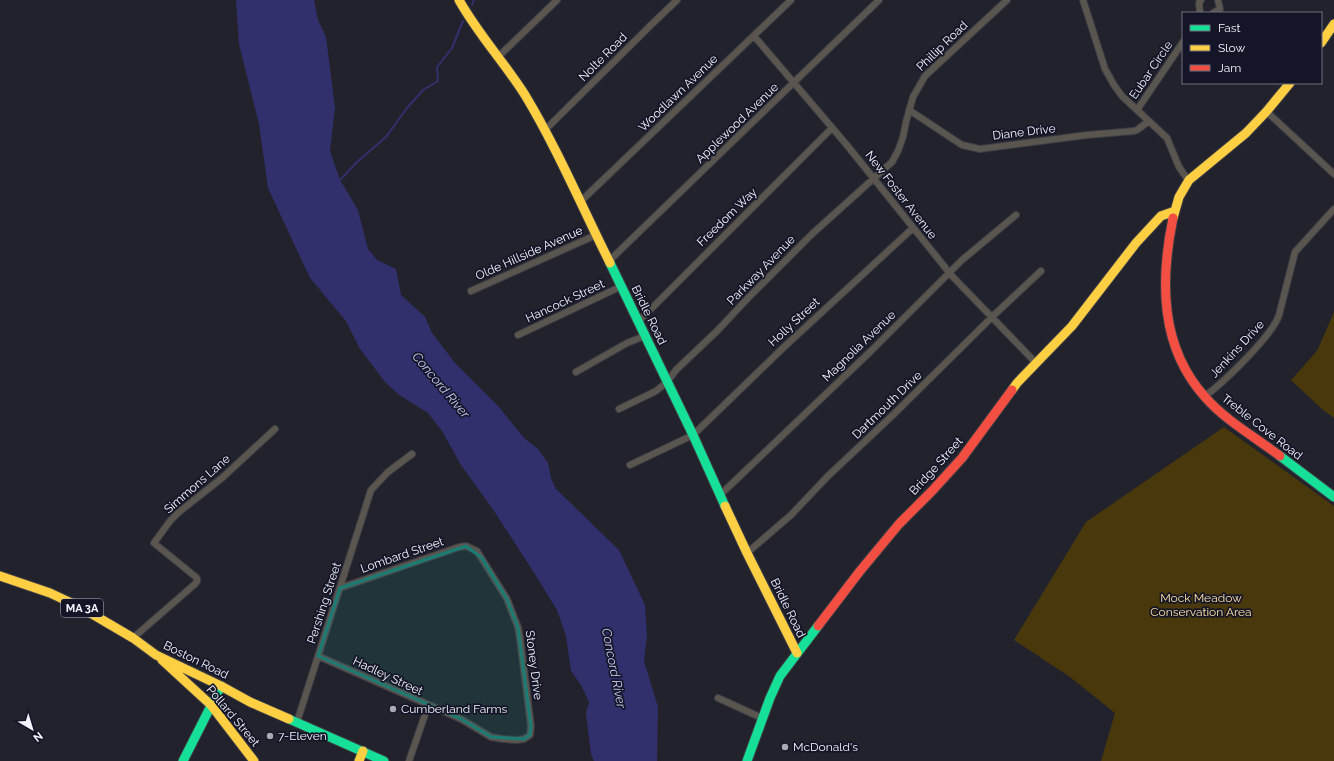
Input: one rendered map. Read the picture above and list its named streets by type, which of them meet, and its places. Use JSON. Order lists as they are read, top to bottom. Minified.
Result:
{"streets":{"main road":["Bridle Road","Treble Cove Road","Bridge Street","MA 3A","Boston Road","Pollard Street"],"street":["Phillip Road","Nolte Road","Eubar Circle","Woodlawn Avenue","Applewood Avenue","Diane Drive","New Foster Avenue","Freedom Way","Olde Hillside Avenue","Parkway Avenue","Hancock Street","Holly Street","Magnolia Avenue","Jenkins Drive","Dartmouth Drive","Simmons Lane","Lombard Street","Pershing Street","Stoney Drive","Hadley Street"]},"crossings":[["Phillip Road","Diane Drive"],["Phillip Road","New Foster Avenue"],["Phillip Road","Parkway Avenue"],["Nolte Road","Bridle Road"],["Woodlawn Avenue","New Foster Avenue"],["Woodlawn Avenue","Bridle Road"],["Applewood Avenue","New Foster Avenue"],["Applewood Avenue","Bridle Road"],["New Foster Avenue","Freedom Way"],["New Foster Avenue","Parkway Avenue"],["New Foster Avenue","Holly Street"],["New Foster Avenue","Magnolia Avenue"],["New Foster Avenue","Dartmouth Drive"],["New Foster Avenue","Bridge Street"],["Freedom Way","Bridle Road"],["Olde Hillside Avenue","Bridle Road"],["Parkway Avenue","Bridle Road"],["Hancock Street","Bridle Road"],["Bridle Road","Holly Street"],["Bridle Road","Magnolia Avenue"],["Bridle Road","Dartmouth Drive"],["Bridle Road","Bridge Street"],["Jenkins Drive","Treble Cove Road"],["Treble Cove Road","Bridge Street"],["Simmons Lane","Boston Road"],["Lombard Street","Pershing Street"],["Lombard Street","Stoney Drive"],["Pershing Street","Boston Road"],["Pershing Street","Hadley Street"],["Boston Road","Pollard Street"],["Stoney Drive","Hadley Street"]],"water":["Concord River"],"parks":["Mock Meadow Conservation Area"],"places":["Cumberland Farms","7-Eleven","McDonald's"],"legend":["Fast","Slow","Jam"],"north":"bottom right"}
